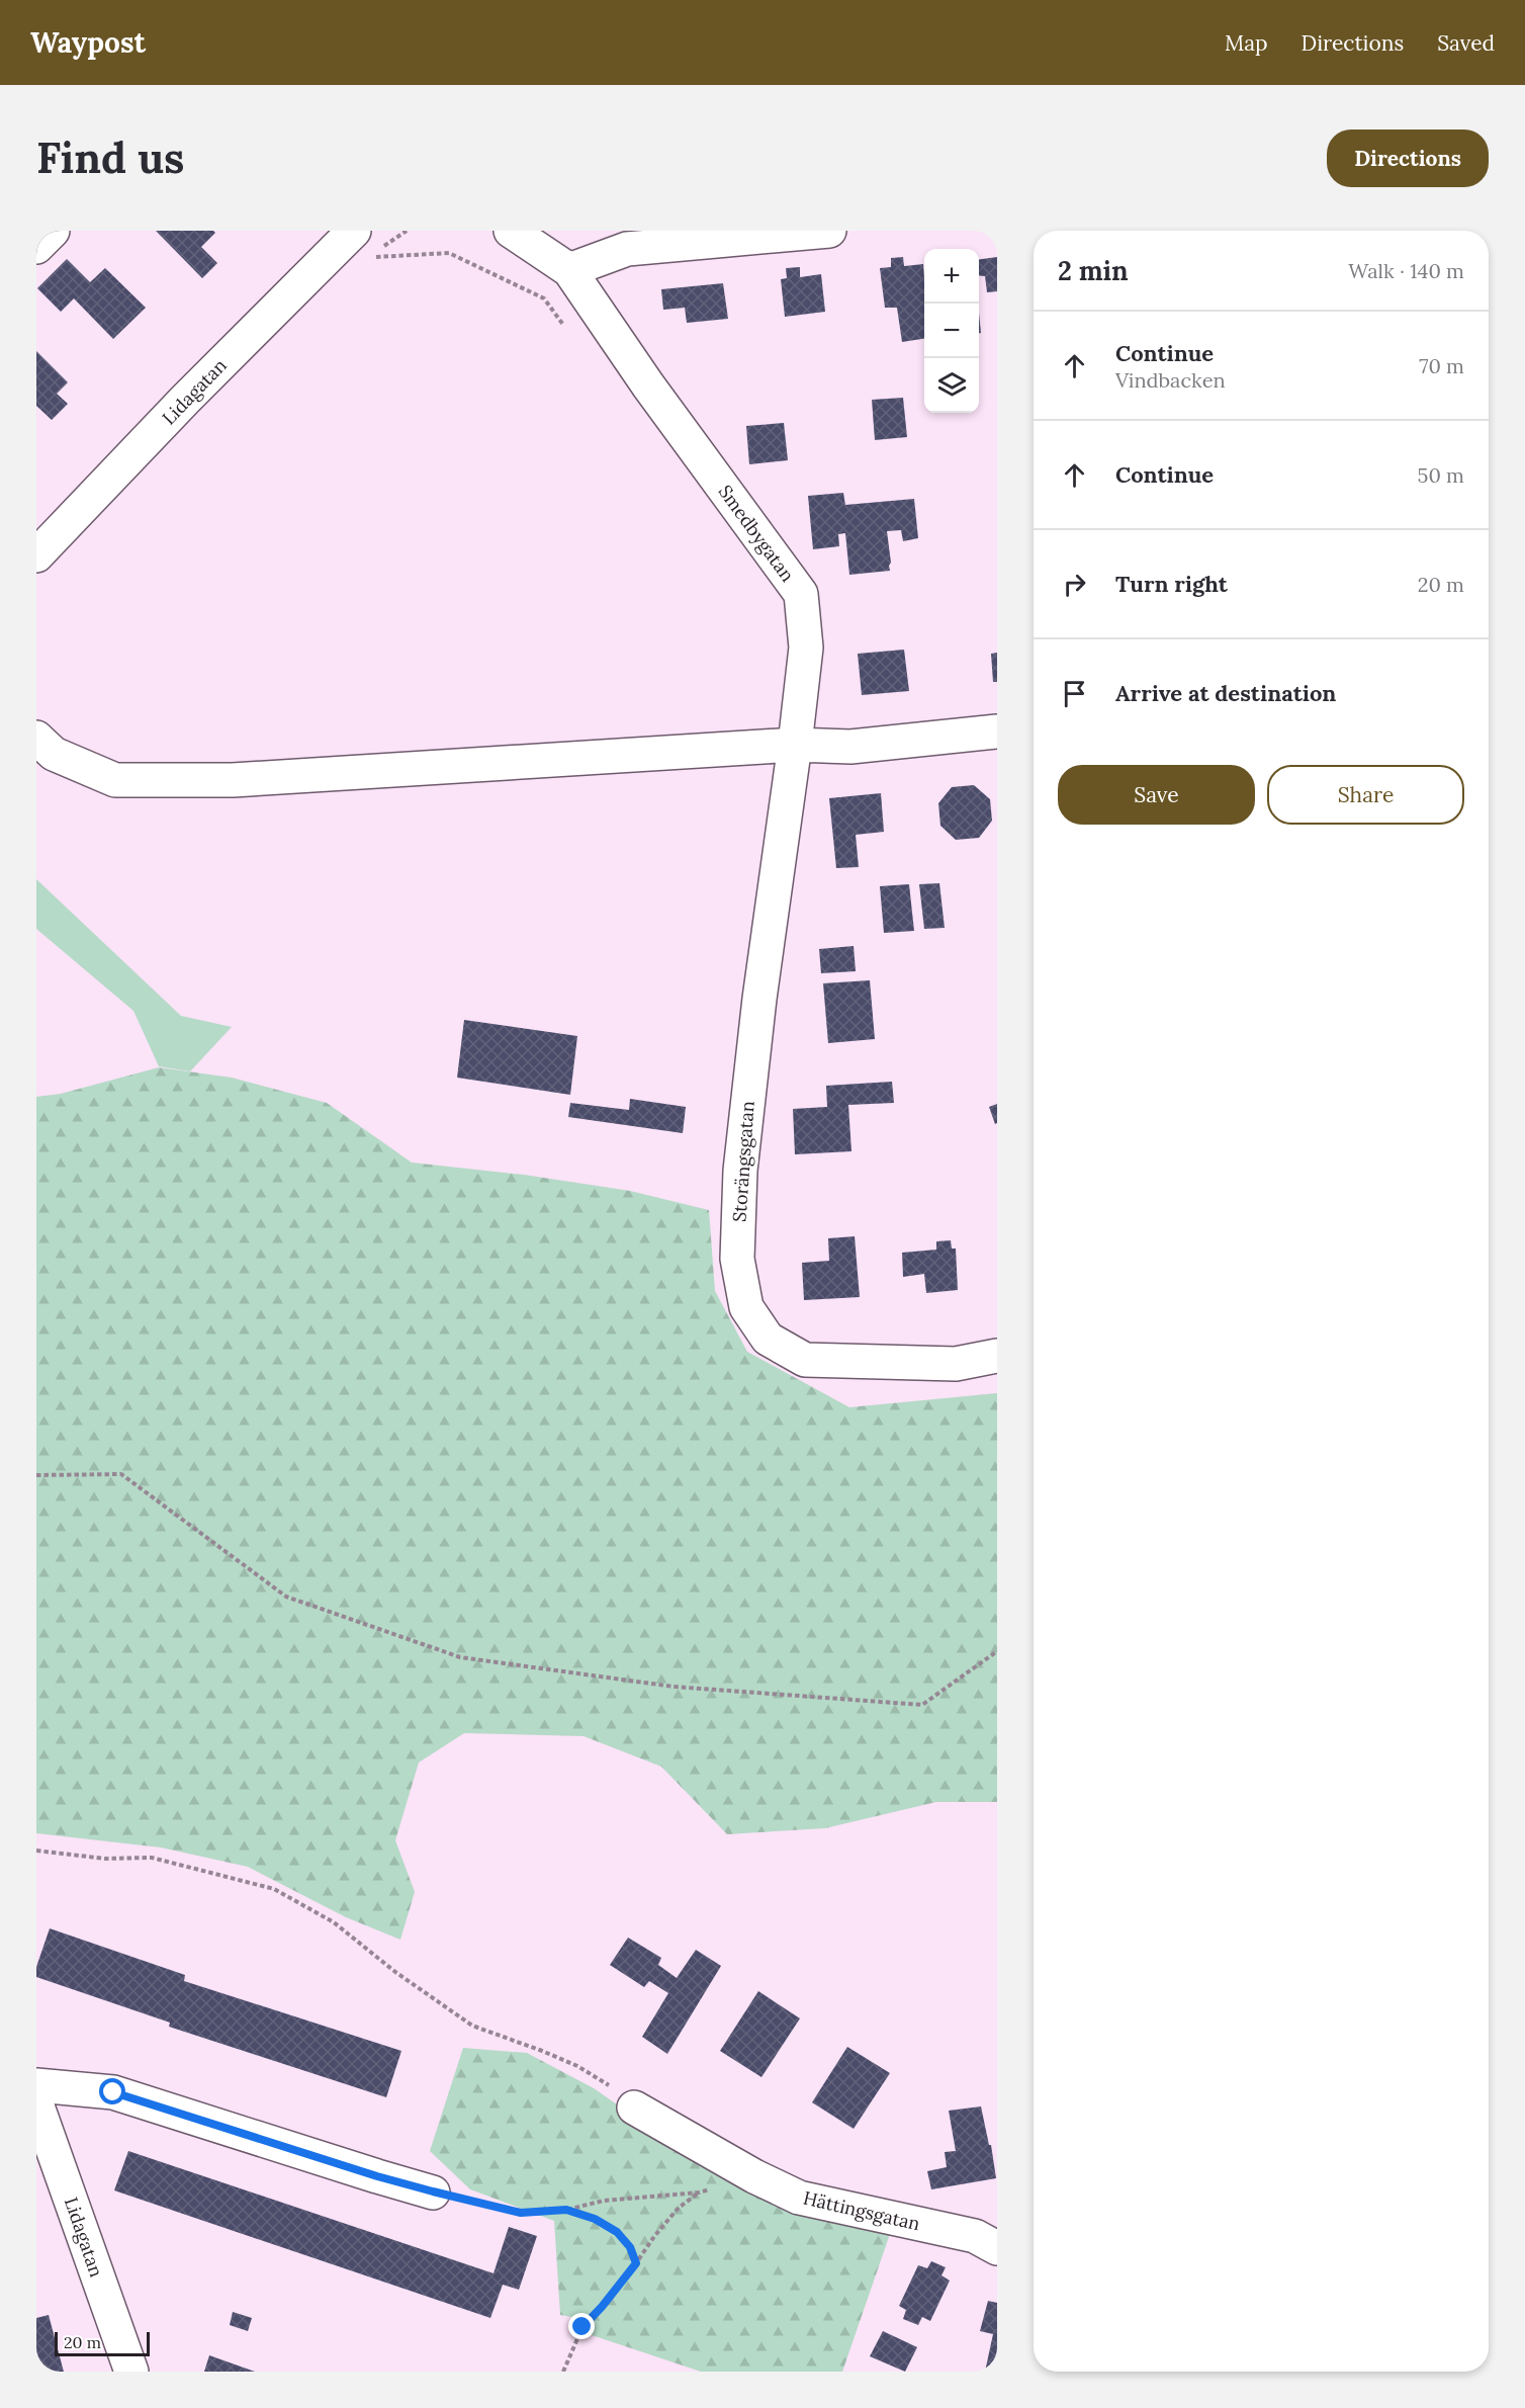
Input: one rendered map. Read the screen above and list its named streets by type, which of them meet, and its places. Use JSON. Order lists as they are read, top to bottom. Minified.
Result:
{"streets":{"street":["Lidagatan","Smedbygatan","Storängsgatan","Hättingsgatan"]},"crossings":[["Smedbygatan","Storängsgatan"]],"scale_bar":"20 m","page":{"header":"Waypost","nav":["Map","Directions","Saved"],"buttons":["Directions",["Save","Share"]],"title":"Find us","heading":["2 min","Walk · 140 m"],"map_buttons":["+","−"],"list":[["Continue","Vindbacken","70 m"],["Continue","50 m"],["Turn right","20 m"],"Arrive at destination"],"scale":"20 m"}}
